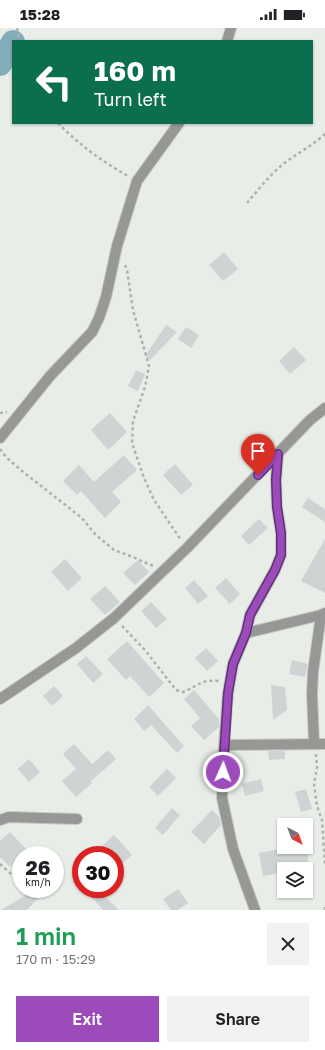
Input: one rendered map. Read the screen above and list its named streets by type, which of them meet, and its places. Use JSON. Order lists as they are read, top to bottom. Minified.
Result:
{"north":"bottom right","page":{"status":"15:28","turn":["160 m","Turn left"],"speed":"26 km/h","limit":"30","heading":["1 min","170 m · 15:29"],"buttons":["Exit","Share"]}}
